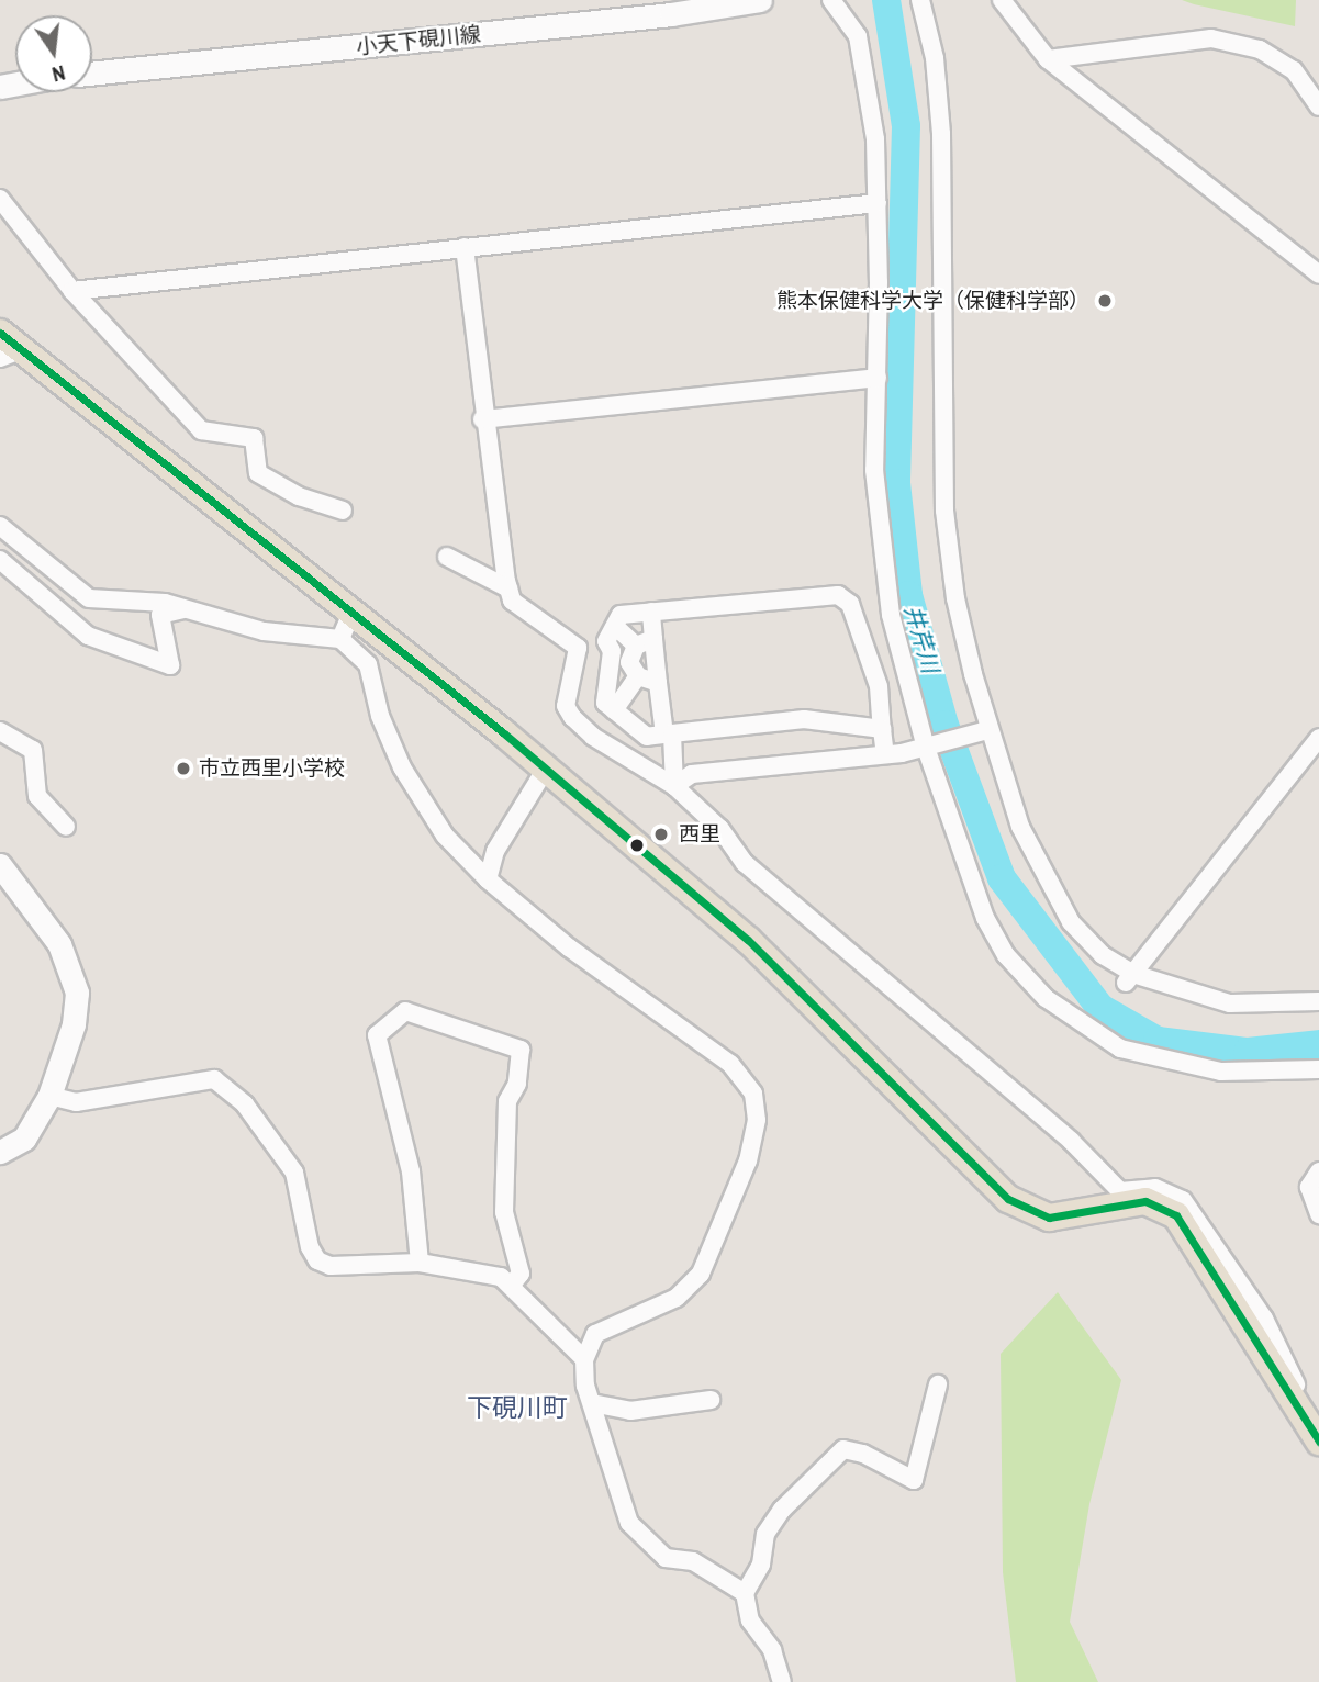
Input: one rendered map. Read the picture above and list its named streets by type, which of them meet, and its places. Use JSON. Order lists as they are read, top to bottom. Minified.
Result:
{"streets":{"main road":["小天下硯川線"]},"districts":["下硯川町"],"water":["井芹川"],"places":["熊本保健科学大学（保健科学部）","市立西里小学校","西里"],"north":"bottom"}
